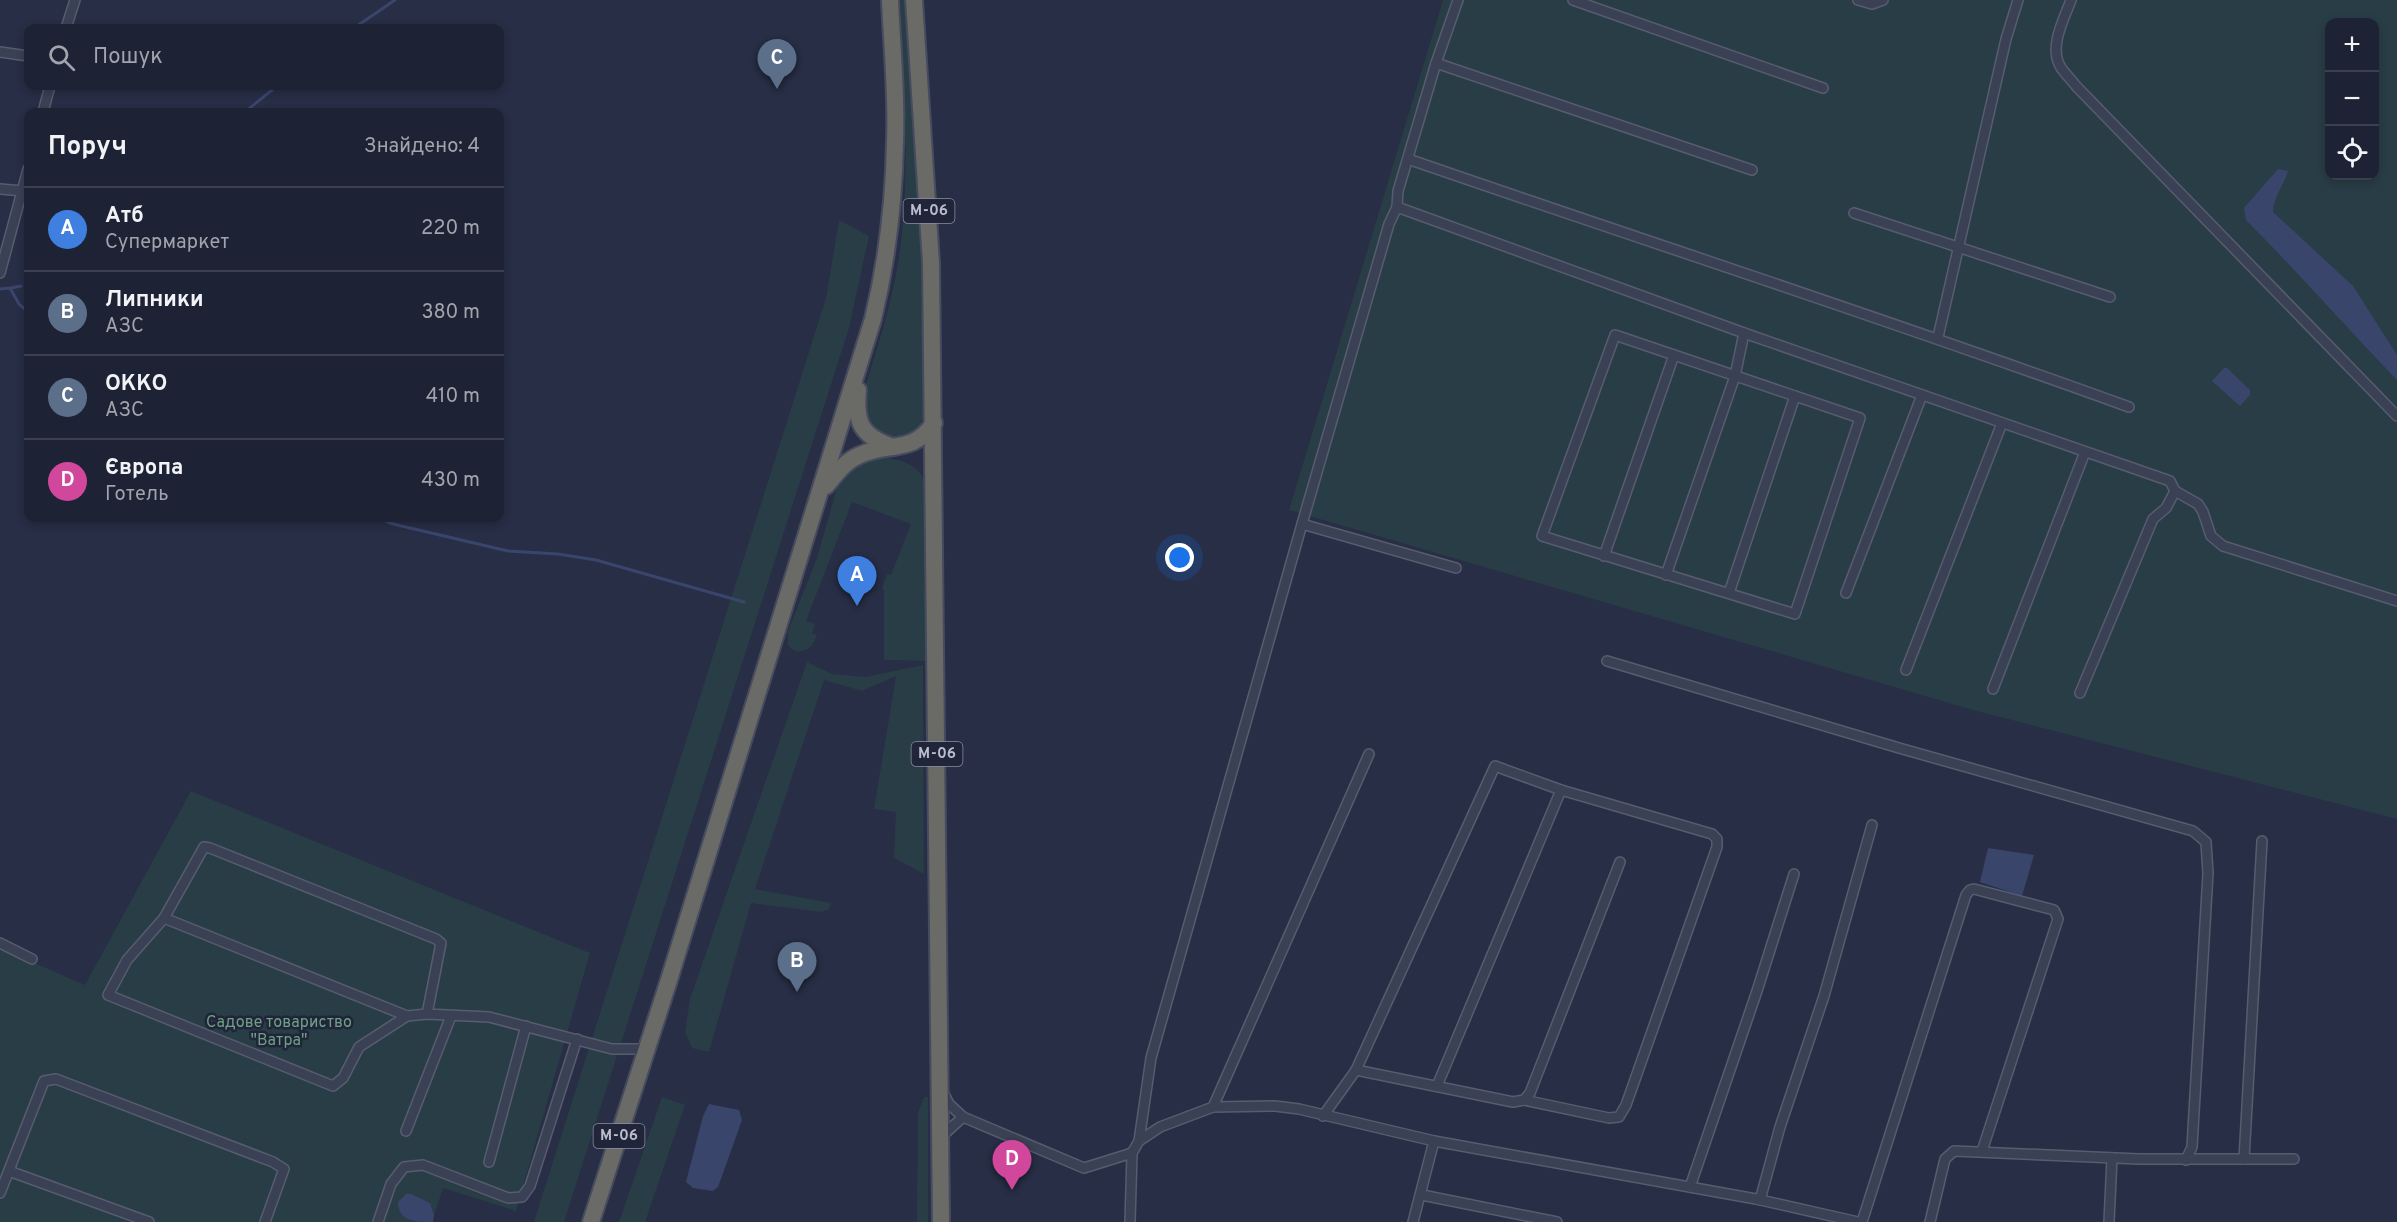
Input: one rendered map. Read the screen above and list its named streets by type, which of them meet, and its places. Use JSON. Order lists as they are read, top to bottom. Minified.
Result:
{"streets":{"highway":["М-06"]},"parks":["Садове товариство \"Ватра\""],"page":{"map_buttons":["+","−"],"search":"Пошук","pins":["C","A","B","D"],"heading":["Поруч","Знайдено: 4"],"list":[{"mark":"A","name":"Атб","note":"Супермаркет","value":"220 m"},{"mark":"B","name":"Липники","note":"АЗС","value":"380 m"},{"mark":"C","name":"ОККО","note":"АЗС","value":"410 m"},{"mark":"D","name":"Європа","note":"Готель","value":"430 m"}]}}
